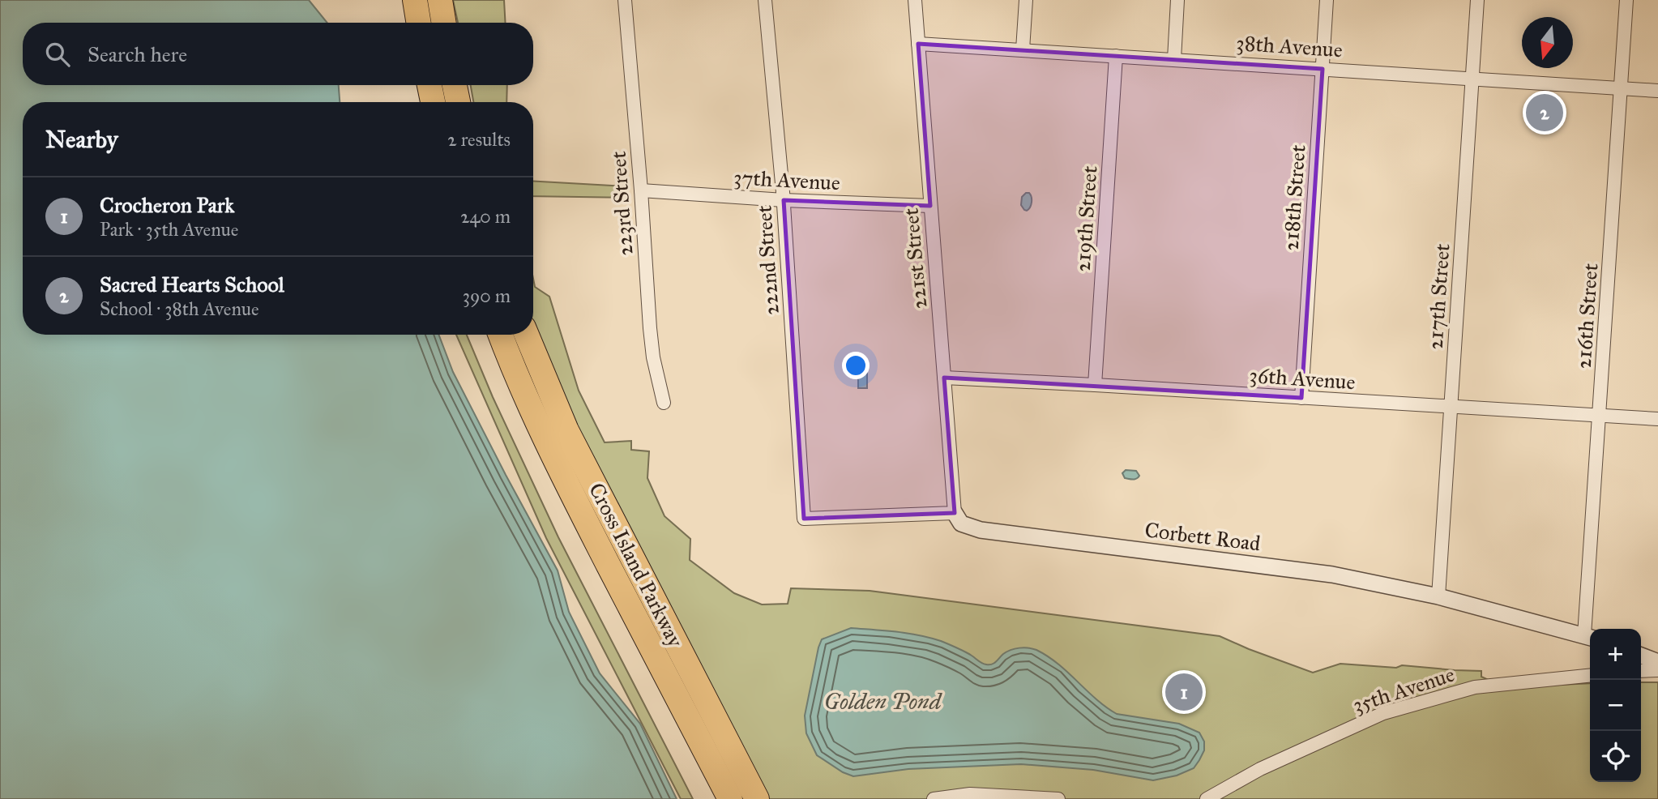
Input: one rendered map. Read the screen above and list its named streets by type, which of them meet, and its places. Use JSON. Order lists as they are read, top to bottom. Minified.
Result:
{"streets":{"highway":["Cross Island Parkway"],"street":["38th Avenue","37th Avenue","218th Street","223rd Street","219th Street","221st Street","222nd Street","217th Street","216th Street","36th Avenue","Corbett Road","35th Avenue"]},"crossings":[["38th Avenue","218th Street"],["38th Avenue","219th Street"],["38th Avenue","221st Street"],["38th Avenue","217th Street"],["38th Avenue","216th Street"],["37th Avenue","223rd Street"],["37th Avenue","221st Street"],["37th Avenue","222nd Street"],["218th Street","36th Avenue"],["219th Street","36th Avenue"],["221st Street","222nd Street"],["221st Street","36th Avenue"],["221st Street","Corbett Road"],["222nd Street","Corbett Road"],["217th Street","36th Avenue"],["217th Street","Corbett Road"],["216th Street","36th Avenue"],["216th Street","Corbett Road"]],"water":["Golden Pond"],"north":"bottom","page":{"search":"Search here","pins":["2","1"],"heading":["Nearby","2 results"],"list":[{"mark":"1","name":"Crocheron Park","note":"Park · 35th Avenue","value":"240 m"},{"mark":"2","name":"Sacred Hearts School","note":"School · 38th Avenue","value":"390 m"}],"map_buttons":["+","−"]}}
